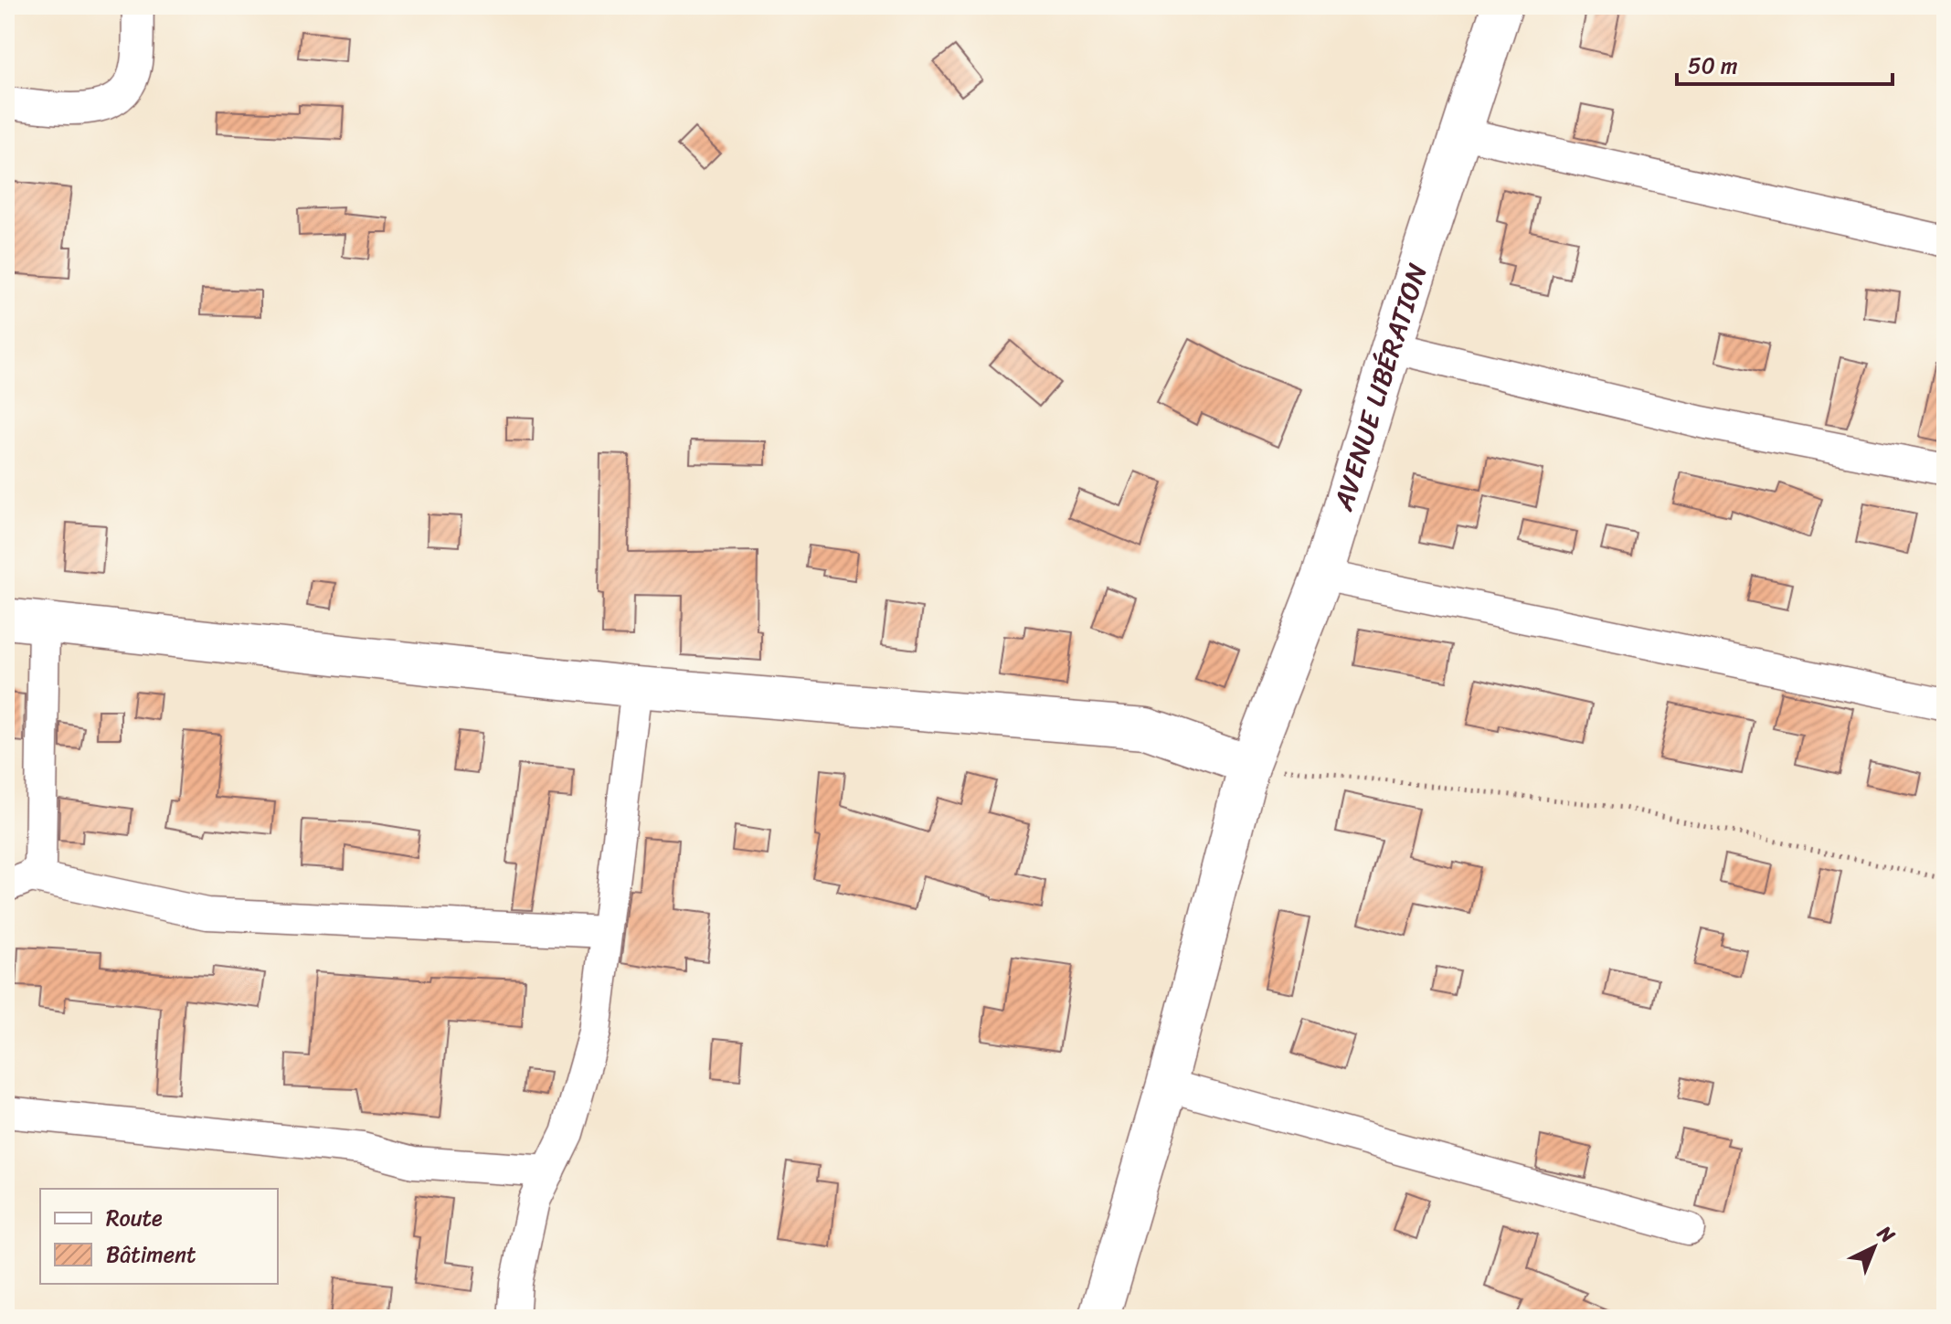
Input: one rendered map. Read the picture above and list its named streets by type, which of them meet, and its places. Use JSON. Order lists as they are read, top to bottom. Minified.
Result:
{"streets":{"street":["AVENUE LIBÉRATION"]},"legend":["Route","Bâtiment"],"scale_bar":"50 m","north":"top right"}
